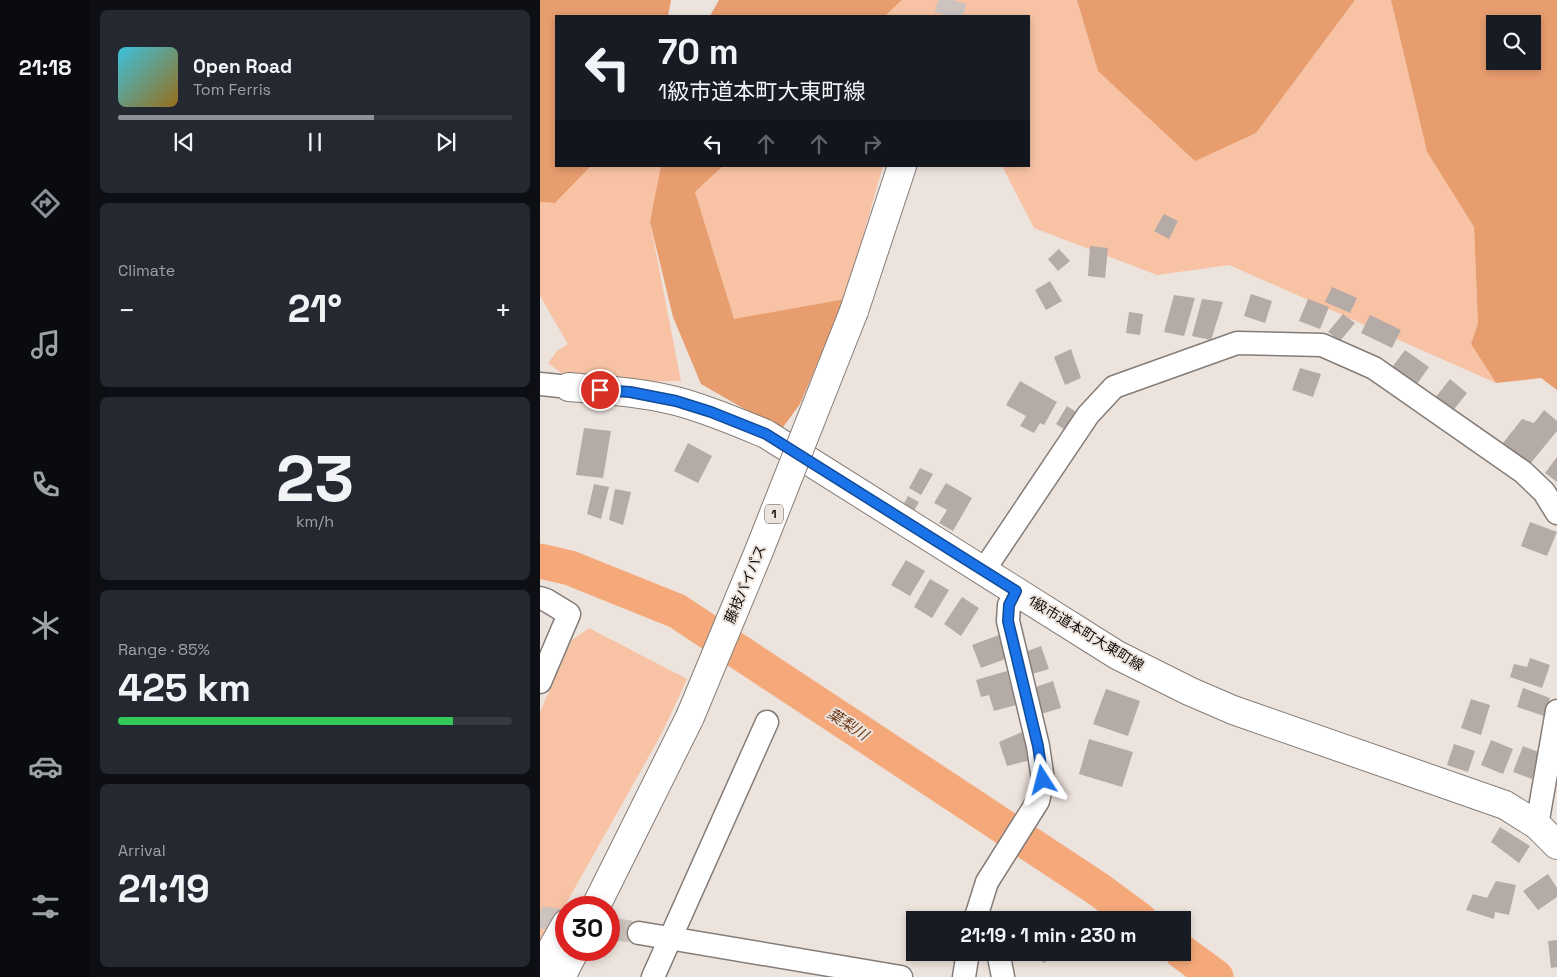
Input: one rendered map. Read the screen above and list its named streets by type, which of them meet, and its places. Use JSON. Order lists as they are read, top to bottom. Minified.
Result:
{"streets":{"main road":["1","藤枝バイパス","1級市道本町大東町線"]},"crossings":[["1","藤枝バイパス"]],"water":["葉梨川"],"page":{"tabs":"21:18","turn":["70 m","1級市道本町大東町線"],"song":["Open Road","Tom Ferris"],"tile":["Climate",["23","km/h"],["Range · 85%","425 km"],["Arrival","21:19"]],"heat":["−","21°","+"],"limit":"30","trip":"21:19 · 1 min · 230 m"}}
